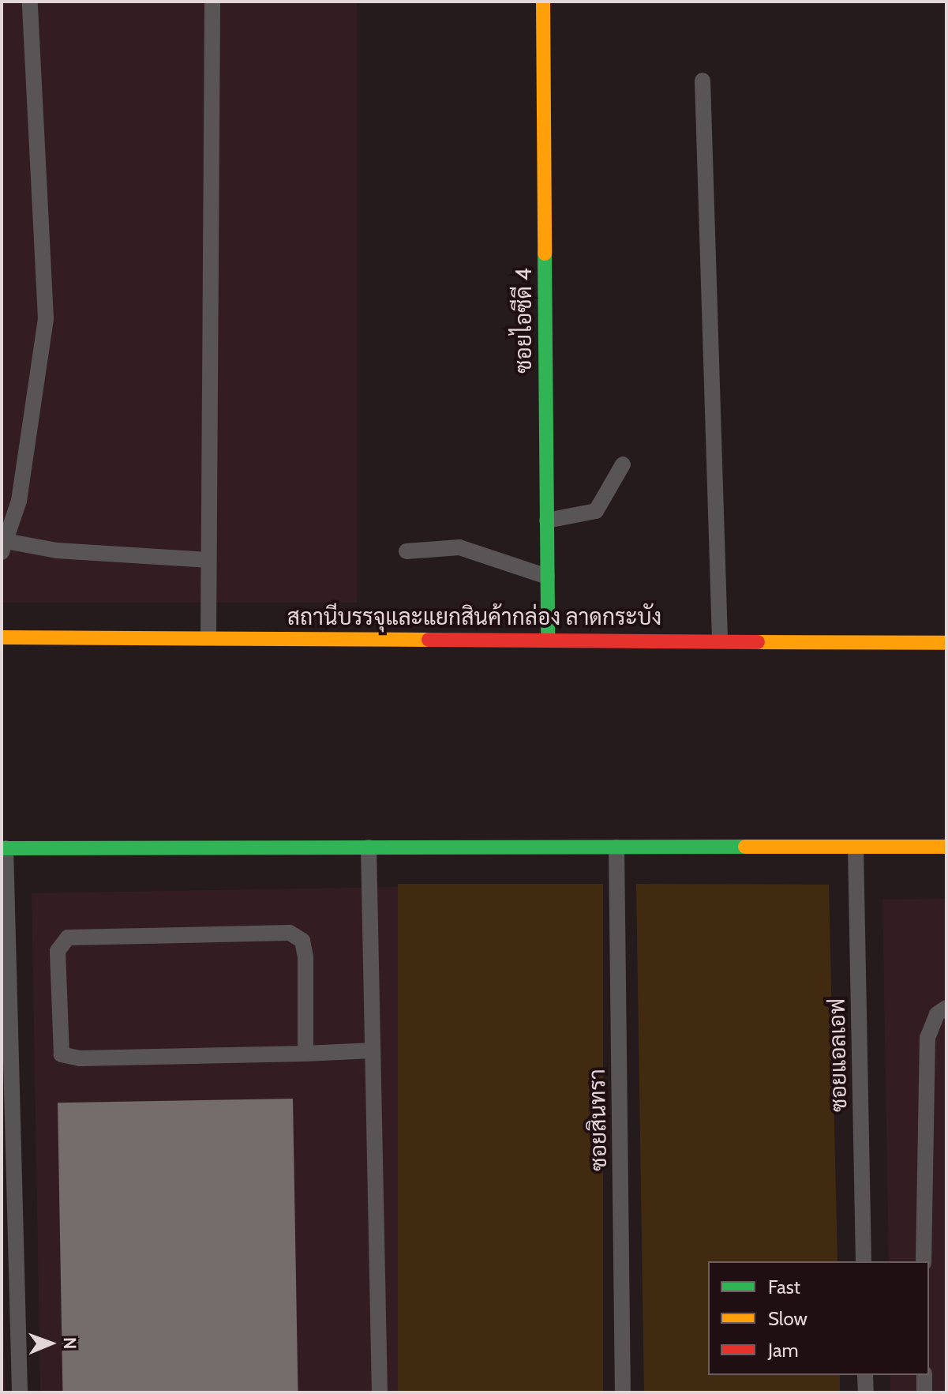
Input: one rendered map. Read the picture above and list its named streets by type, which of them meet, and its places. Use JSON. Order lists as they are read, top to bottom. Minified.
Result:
{"streets":{"street":["ซอยไอซีดี 4","สถานีบรรจุและแยกสินค้ากล่อง ลาดกระบัง"],"lane":["ซอยแอลเอฟ","ซอยสินทรา"]},"crossings":[["ซอยไอซีดี 4","สถานีบรรจุและแยกสินค้ากล่อง ลาดกระบัง"]],"legend":["Fast","Slow","Jam"],"north":"right"}
